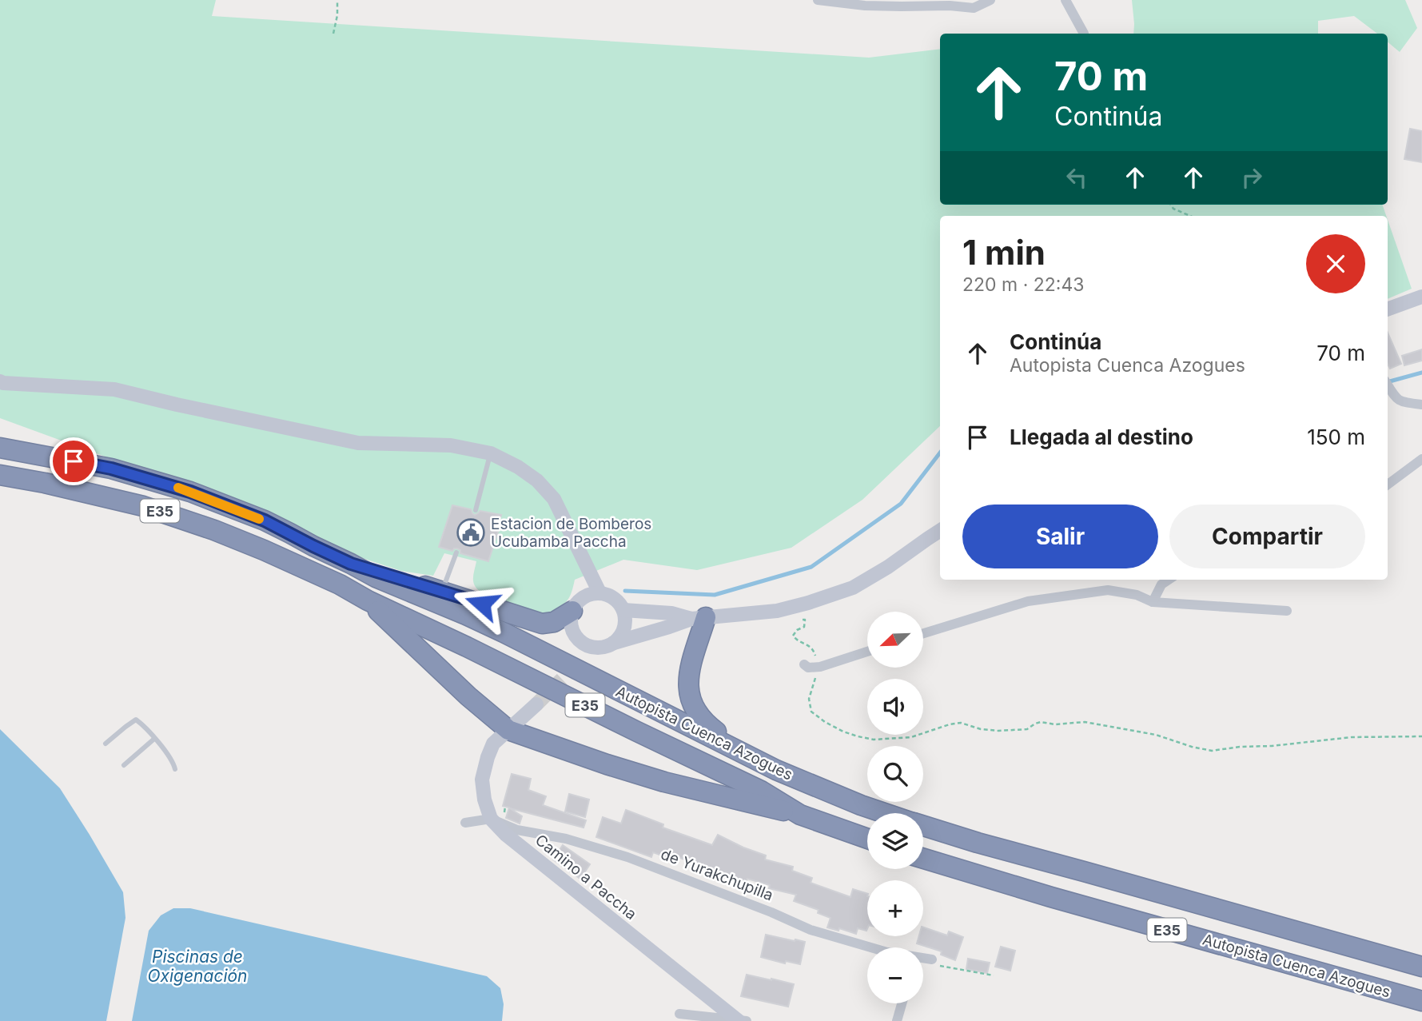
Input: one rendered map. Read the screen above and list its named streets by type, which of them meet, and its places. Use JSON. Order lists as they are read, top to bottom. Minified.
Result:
{"streets":{"highway":["E35","Autopista Cuenca Azogues"],"main road":["Camino a Paccha"],"street":["de Yurakchupilla"]},"crossings":[["de Yurakchupilla","Camino a Paccha"]],"water":["Piscinas de Oxigenación"],"places":{"public building":["Estacion de Bomberos Ucubamba Paccha"]},"north":"bottom left","page":{"turn":["70 m","Continúa"],"heading":["1 min","220 m · 22:43"],"list":[{"name":"Continúa","note":"Autopista Cuenca Azogues","value":"70 m"},{"name":"Llegada al destino","value":"150 m"}],"buttons":["Salir","Compartir"],"map_buttons":["+","−"]}}
